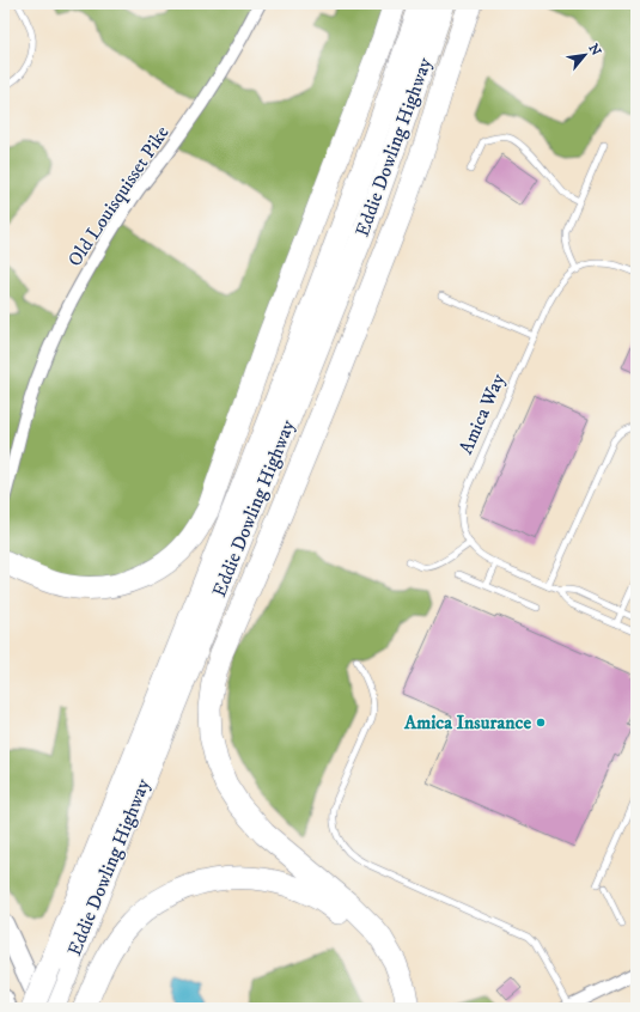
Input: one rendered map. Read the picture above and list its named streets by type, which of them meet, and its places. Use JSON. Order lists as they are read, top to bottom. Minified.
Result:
{"streets":{"highway":["Eddie Dowling Highway"],"street":["Old Louisquisset Pike"],"lane":["Amica Way"]},"places":["Amica Insurance"],"north":"top right"}
